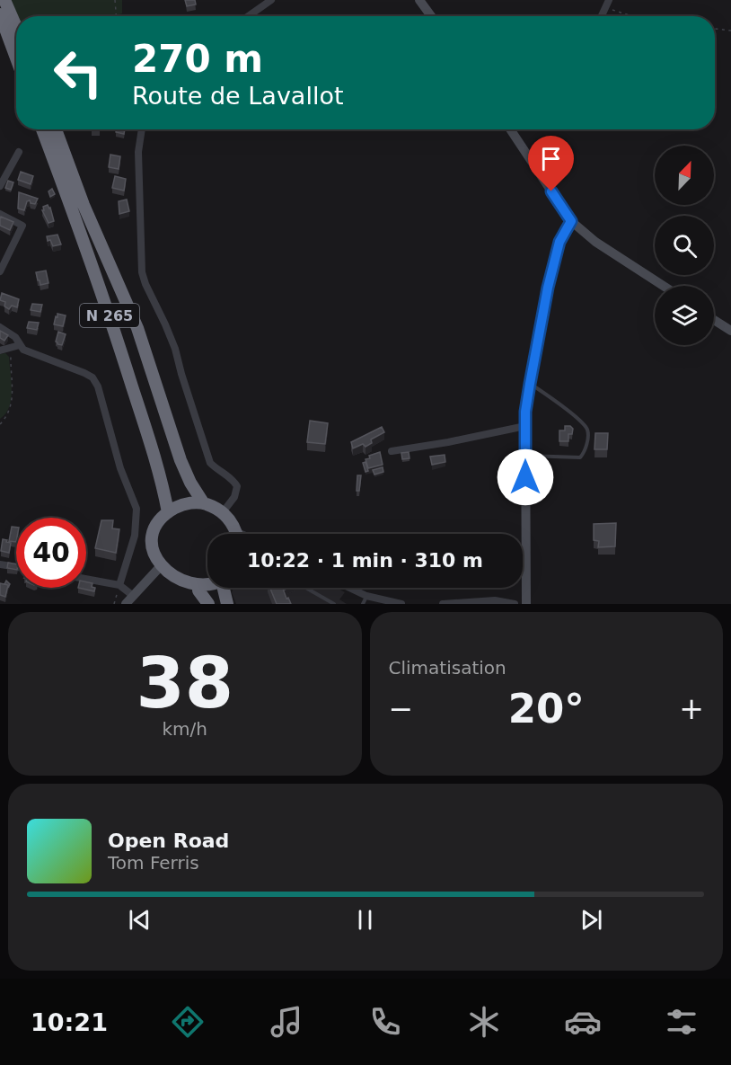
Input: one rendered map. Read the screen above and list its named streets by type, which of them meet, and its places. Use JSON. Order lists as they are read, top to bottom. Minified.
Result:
{"streets":{"highway":["N 265"]},"north":"top right","page":{"turn":["270 m","Route de Lavallot"],"limit":"40","trip":"10:22 · 1 min · 310 m","tile":[["38","km/h"],"Climatisation"],"heat":["−","20°","+"],"song":["Open Road","Tom Ferris"],"tabs":"10:21"}}
